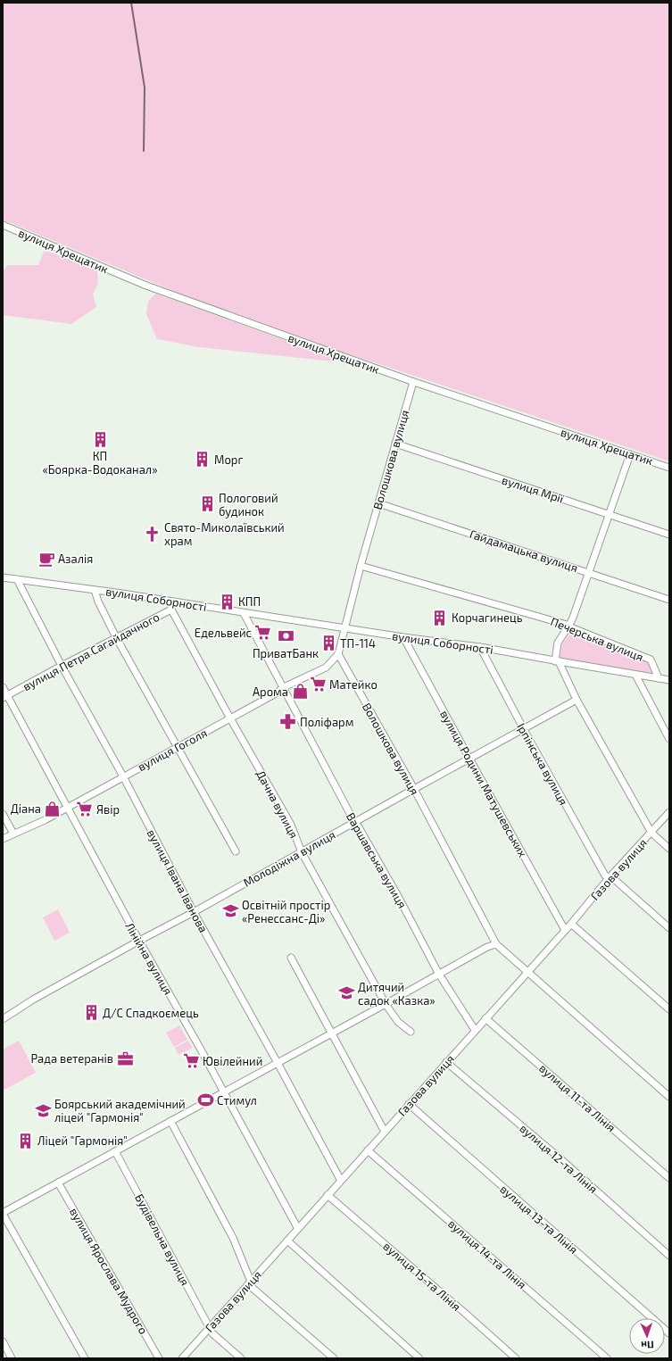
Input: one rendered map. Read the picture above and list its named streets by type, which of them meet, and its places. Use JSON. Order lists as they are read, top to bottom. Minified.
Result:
{"streets":{"street":["вулиця Хрещатик","Волошкова вулиця","вулиця Мрії","Гайдамацька вулиця","вулиця Соборності","Печерська вулиця","вулиця Петра Сагайдачного","вулиця Гоголя","Ірпінська вулиця","вулиця Родини Матушевських","Дачна вулиця","Молодіжна вулиця","Варшавська вулиця","Газова вулиця","вулиця Івана Іванова","Лінійна вулиця","вулиця 11-та Лінія","вулиця 12-та Лінія","вулиця 13-та Лінія","Будівельна вулиця","вулиця 14-та Лінія","вулиця Ярослава Мудрого","вулиця 15-та Лінія"]},"crossings":[["вулиця Хрещатик","Волошкова вулиця"],["Волошкова вулиця","вулиця Мрії"],["Волошкова вулиця","Гайдамацька вулиця"],["Волошкова вулиця","вулиця Соборності"],["Волошкова вулиця","Печерська вулиця"],["Волошкова вулиця","вулиця Гоголя"],["Волошкова вулиця","Молодіжна вулиця"],["Волошкова вулиця","Газова вулиця"],["вулиця Соборності","Печерська вулиця"],["вулиця Соборності","вулиця Петра Сагайдачного"],["вулиця Соборності","Ірпінська вулиця"],["вулиця Соборності","вулиця Родини Матушевських"],["вулиця Соборності","Варшавська вулиця"],["вулиця Соборності","вулиця Івана Іванова"],["вулиця Петра Сагайдачного","Дачна вулиця"],["вулиця Петра Сагайдачного","вулиця Івана Іванова"],["вулиця Петра Сагайдачного","Лінійна вулиця"],["вулиця Гоголя","Дачна вулиця"],["вулиця Гоголя","Варшавська вулиця"],["вулиця Гоголя","вулиця Івана Іванова"],["вулиця Гоголя","Лінійна вулиця"],["Ірпінська вулиця","Молодіжна вулиця"],["Ірпінська вулиця","Газова вулиця"],["вулиця Родини Матушевських","Молодіжна вулиця"],["вулиця Родини Матушевських","Газова вулиця"],["Дачна вулиця","Молодіжна вулиця"],["Молодіжна вулиця","Варшавська вулиця"],["Молодіжна вулиця","вулиця Івана Іванова"],["Молодіжна вулиця","Лінійна вулиця"],["Варшавська вулиця","Газова вулиця"],["Газова вулиця","вулиця Івана Іванова"],["Газова вулиця","Лінійна вулиця"],["Газова вулиця","вулиця 11-та Лінія"],["Газова вулиця","вулиця 12-та Лінія"],["Газова вулиця","вулиця 13-та Лінія"],["Газова вулиця","Будівельна вулиця"],["Газова вулиця","вулиця 14-та Лінія"],["Газова вулиця","вулиця 15-та Лінія"]],"places":{"building":["КП «Боярка-Водоканал»","Морг","Пологовий будинок","КПП","Корчагинець","ТП-114","Д/С Спадкоємець","Ліцей \"Гармонія\""],"church":["Свято-Миколаївський храм"],"cafe":["Азалія"],"supermarket":["Едельвейс","Матейко","Явір","Ювілейний"],"bank":["ПриватБанк"],"shop":["Арома","Діана"],"pharmacy":["Поліфарм"],"school or university":["Освітній простір «Ренессанс-Ді»","Дитячий садок «Казка»","Боярський академічний ліцей \"Гармонія\""],"office":["Рада ветеранів"],"sports":["Стимул"]},"north":"bottom"}
